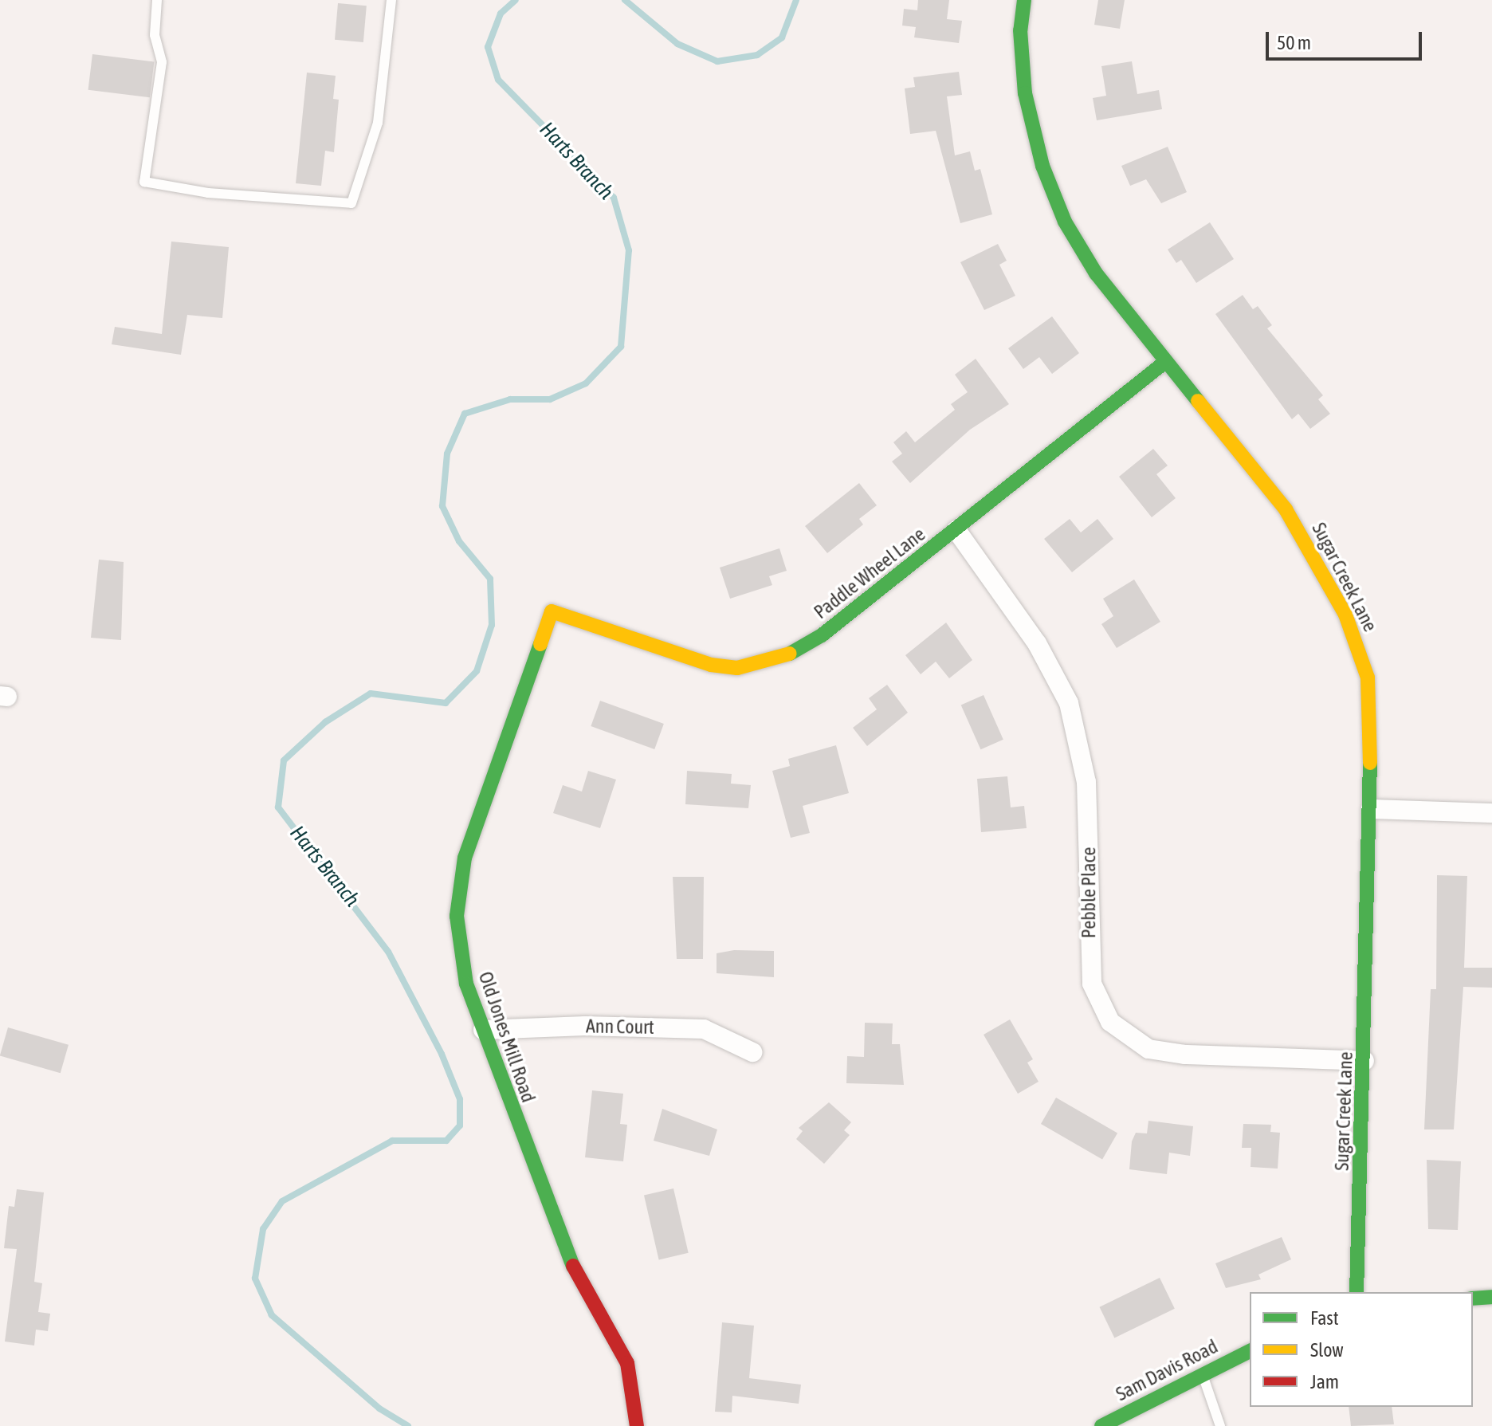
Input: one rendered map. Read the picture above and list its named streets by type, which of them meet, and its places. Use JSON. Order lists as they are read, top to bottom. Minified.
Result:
{"streets":{"street":["Paddle Wheel Lane","Sugar Creek Lane","Pebble Place","Ann Court","Old Jones Mill Road","Sam Davis Road"]},"crossings":[["Paddle Wheel Lane","Sugar Creek Lane"],["Paddle Wheel Lane","Pebble Place"],["Paddle Wheel Lane","Old Jones Mill Road"],["Sugar Creek Lane","Pebble Place"],["Ann Court","Old Jones Mill Road"]],"water":["Harts Branch"],"legend":["Fast","Slow","Jam"],"scale_bar":"50 m"}
